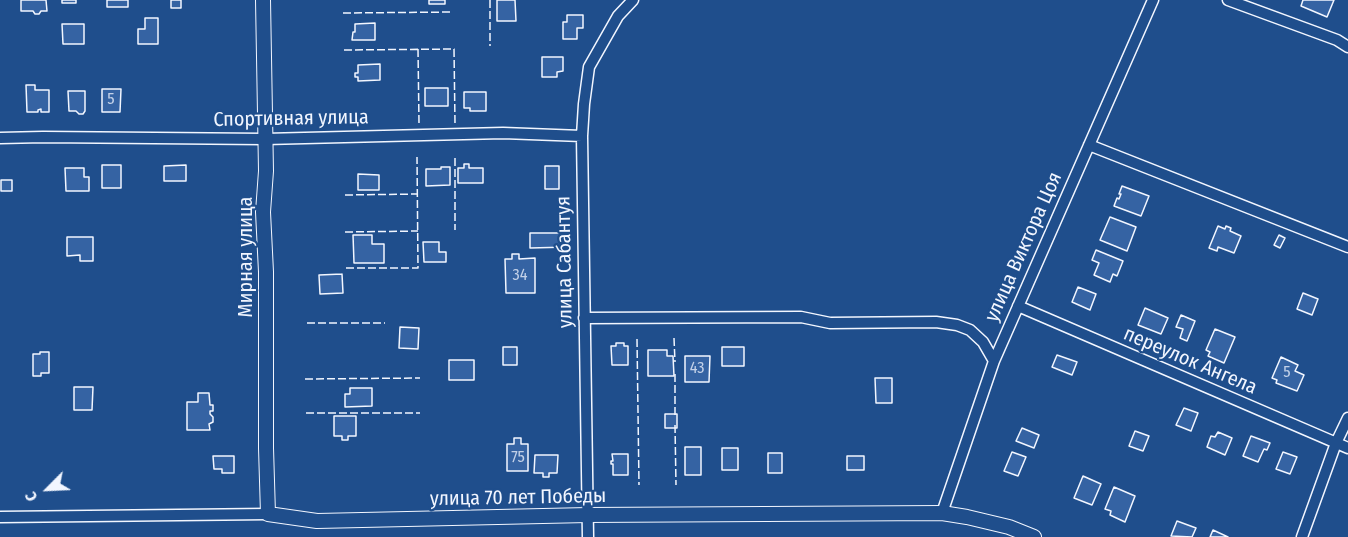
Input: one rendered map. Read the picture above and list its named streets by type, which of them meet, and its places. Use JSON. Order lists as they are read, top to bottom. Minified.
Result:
{"streets":{"street":["Спортивная улица","улица Виктора Цоя","Мирная улица","улица Сабантуя","переулок Ангела","улица 70 лет Победы"]},"crossings":[["Спортивная улица","Мирная улица"],["Спортивная улица","улица Сабантуя"],["улица Виктора Цоя","переулок Ангела"],["улица Виктора Цоя","улица 70 лет Победы"],["Мирная улица","улица 70 лет Победы"],["улица Сабантуя","улица 70 лет Победы"]],"house_numbers":["5","34","43","5","75"],"north":"bottom left"}
